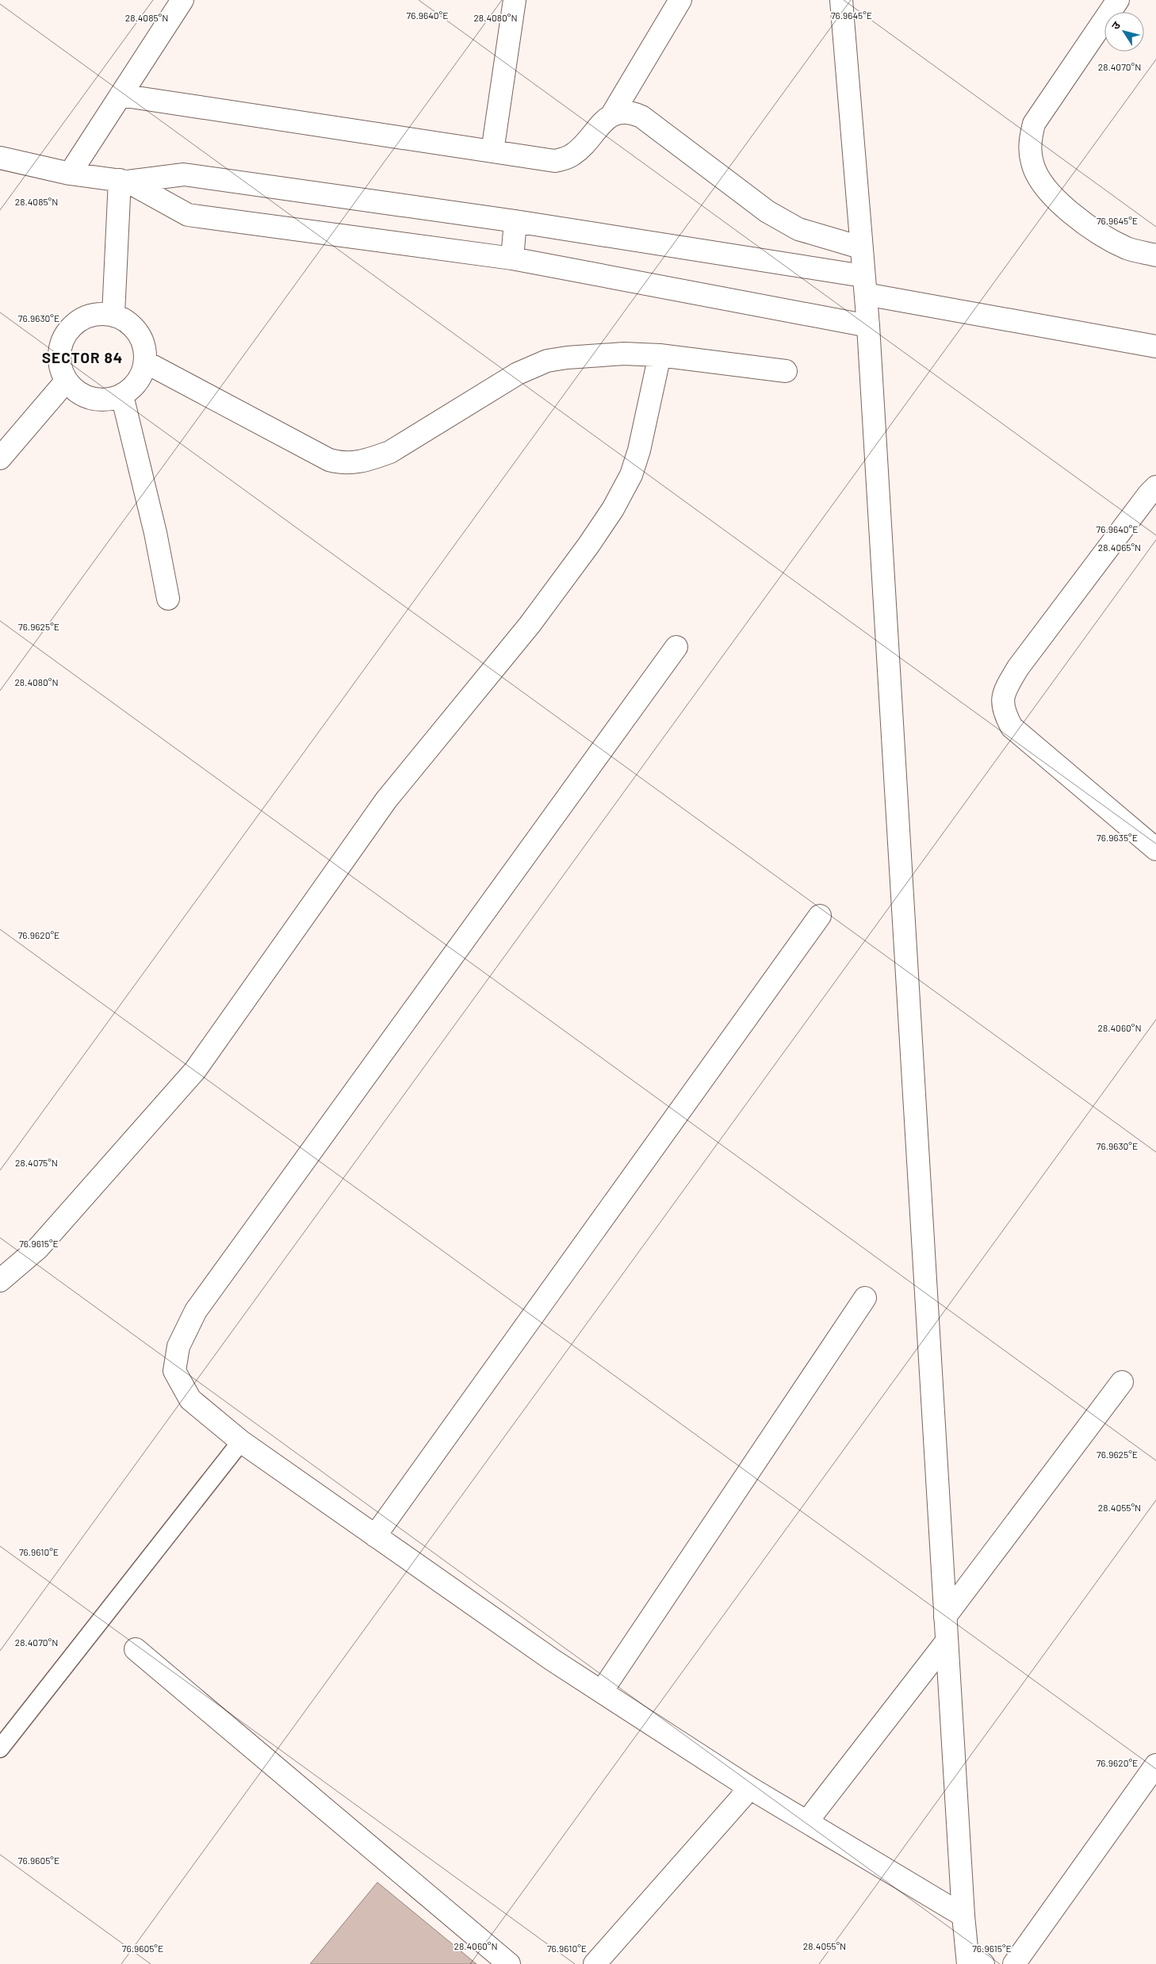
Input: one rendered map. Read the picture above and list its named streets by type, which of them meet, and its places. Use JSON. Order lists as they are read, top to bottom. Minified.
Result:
{"districts":["SECTOR 84"],"north":"top left","coordinates":["76.9640°E","76.9645°E","28.4085°N","28.4080°N","28.4070°N","76.9630°E","28.4065°N","76.9625°E","76.9635°E","76.9620°E","28.4060°N","28.4075°N","76.9615°E","28.4055°N","76.9610°E","76.9605°E"]}
